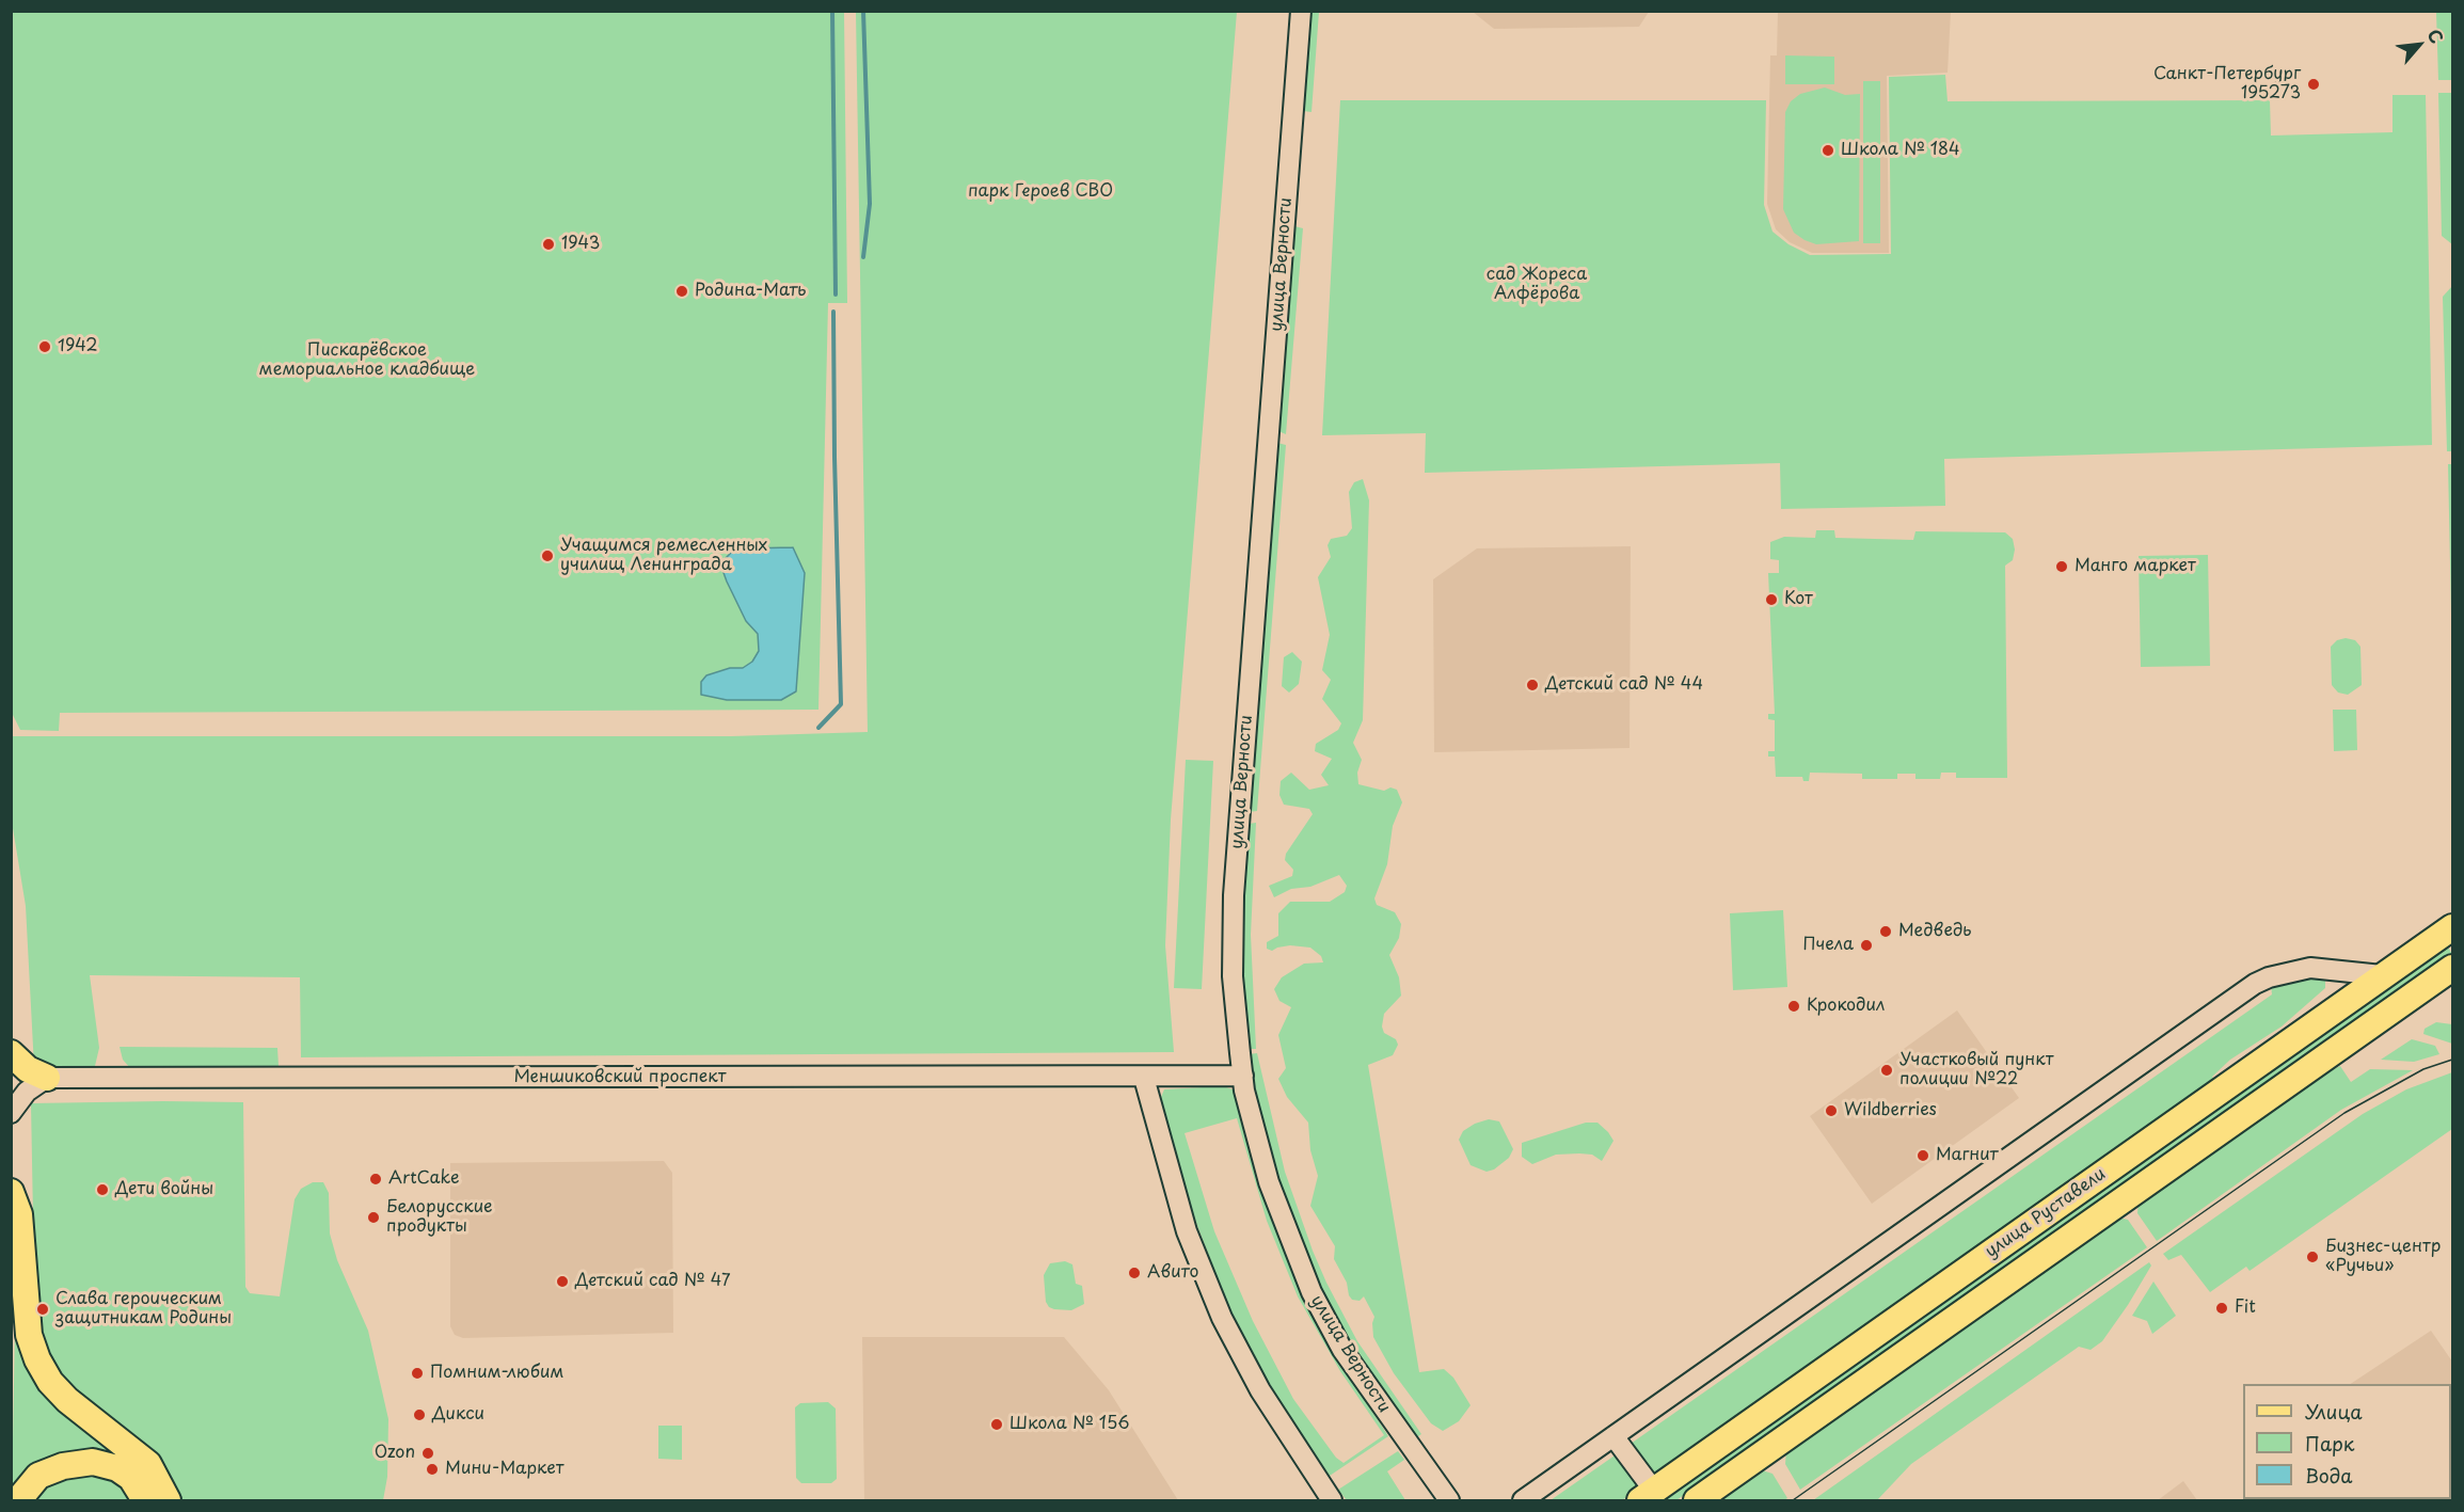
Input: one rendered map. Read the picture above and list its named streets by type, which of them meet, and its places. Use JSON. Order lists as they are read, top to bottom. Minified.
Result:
{"streets":{"main road":["улица Руставели"],"street":["улица Верности","Меншиковский проспект"]},"crossings":[["улица Верности","Меншиковский проспект"]],"parks":["парк Героев СВО","сад Жореса Алфёрова","Пискарёвское мемориальное кладбище"],"places":["Санкт-Петербург 195273","Школа № 184","1943","Родина-Мать","1942","Учащимся ремесленных училищ Ленинграда","Манго маркет","Кот","Детский сад № 44","Медведь","Пчела","Крокодил","Участковый пункт полиции №22","Wildberries","Магнит","ArtCake","Дети войны","Белорусские продукты","Бизнес-центр «Ручьи»","Авито","Детский сад № 47","Fit","Слава героическим защитникам Родины","Помним-любим","Дикси","Школа № 156","Ozon","Мини-Маркет"],"legend":["Улица","Парк","Вода"],"north":"top right"}
